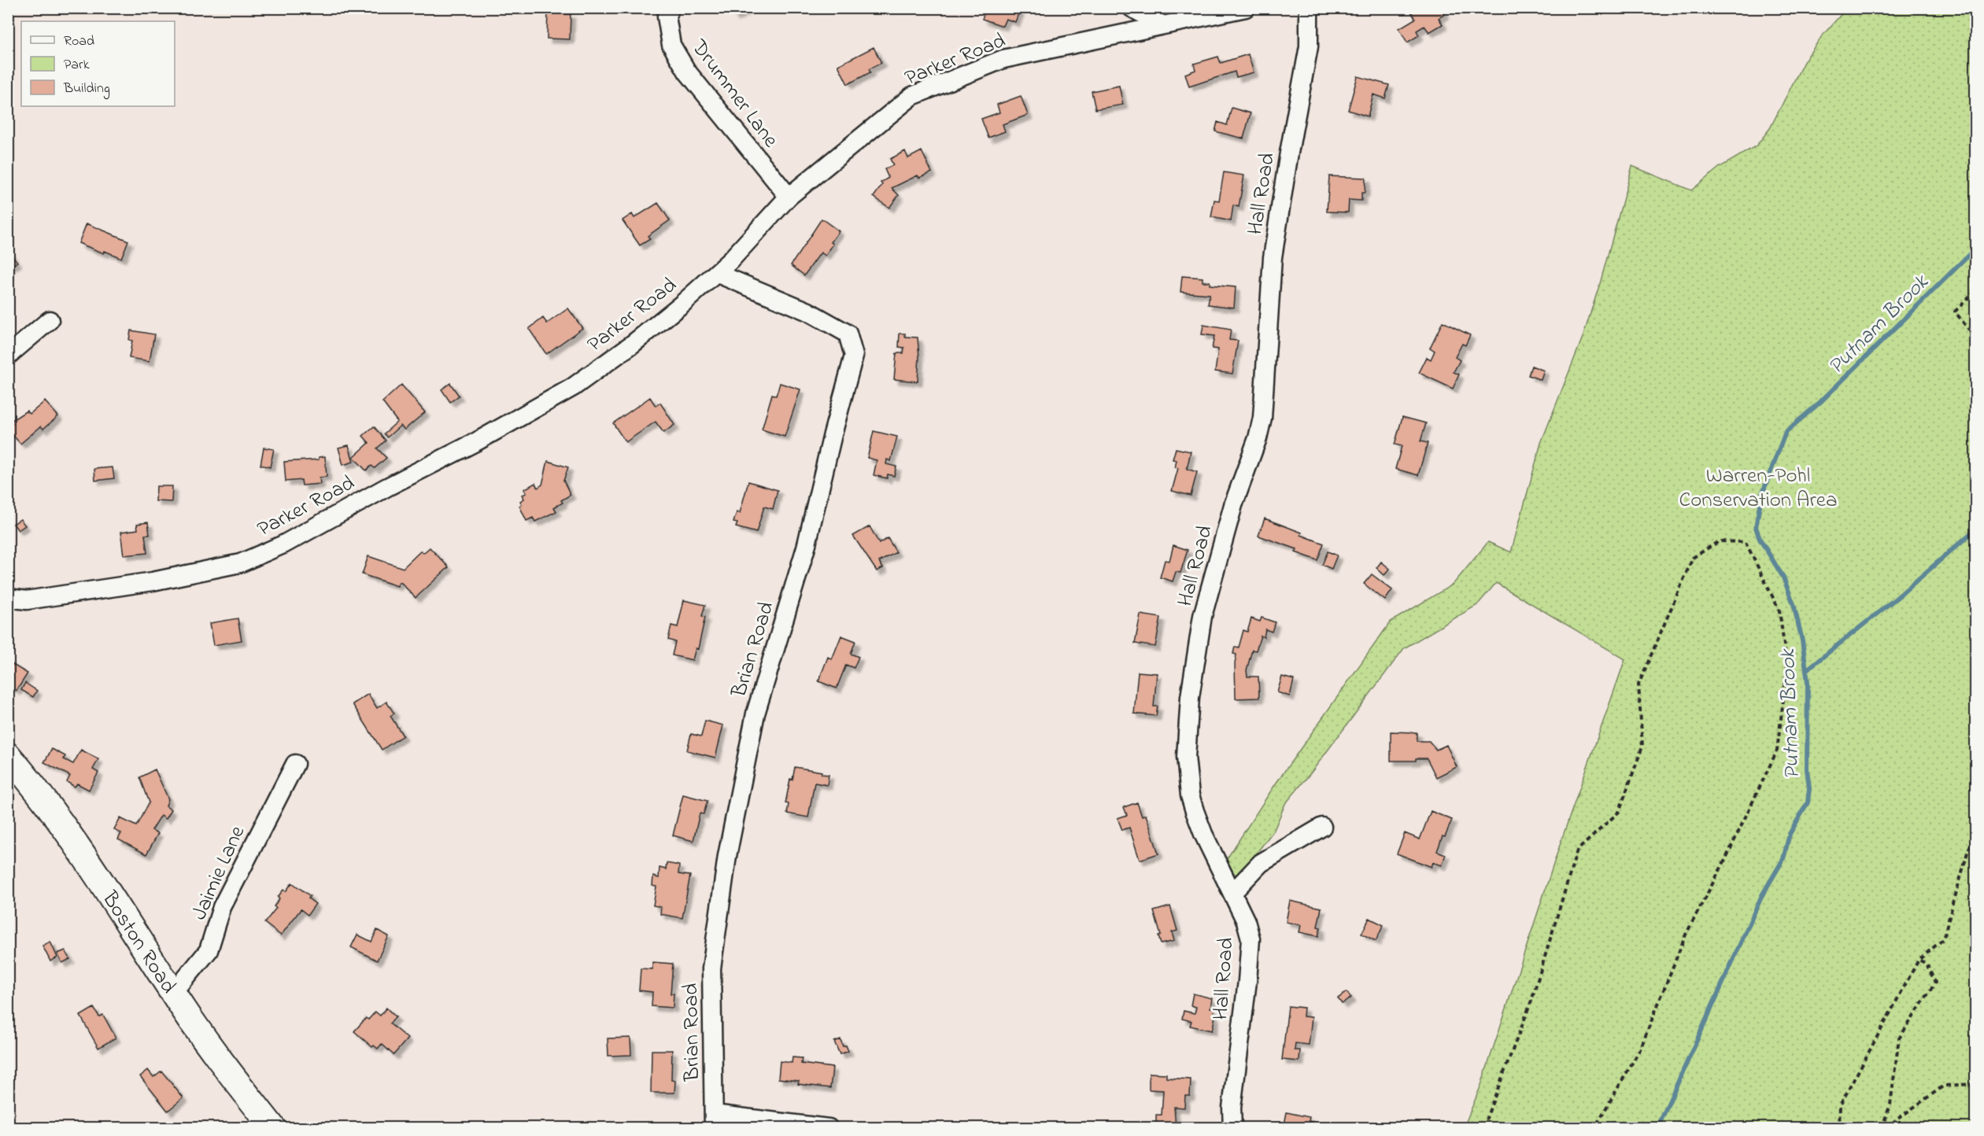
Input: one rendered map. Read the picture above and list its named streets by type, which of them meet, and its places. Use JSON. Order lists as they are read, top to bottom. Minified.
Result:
{"streets":{"main road":["Boston Road"],"street":["Parker Road","Drummer Lane","Hall Road","Brian Road","Jaimie Lane"]},"crossings":[["Parker Road","Drummer Lane"],["Parker Road","Brian Road"],["Jaimie Lane","Boston Road"]],"water":["Putnam Brook"],"parks":["Warren-Pohl Conservation Area"],"legend":["Road","Park","Building"]}
